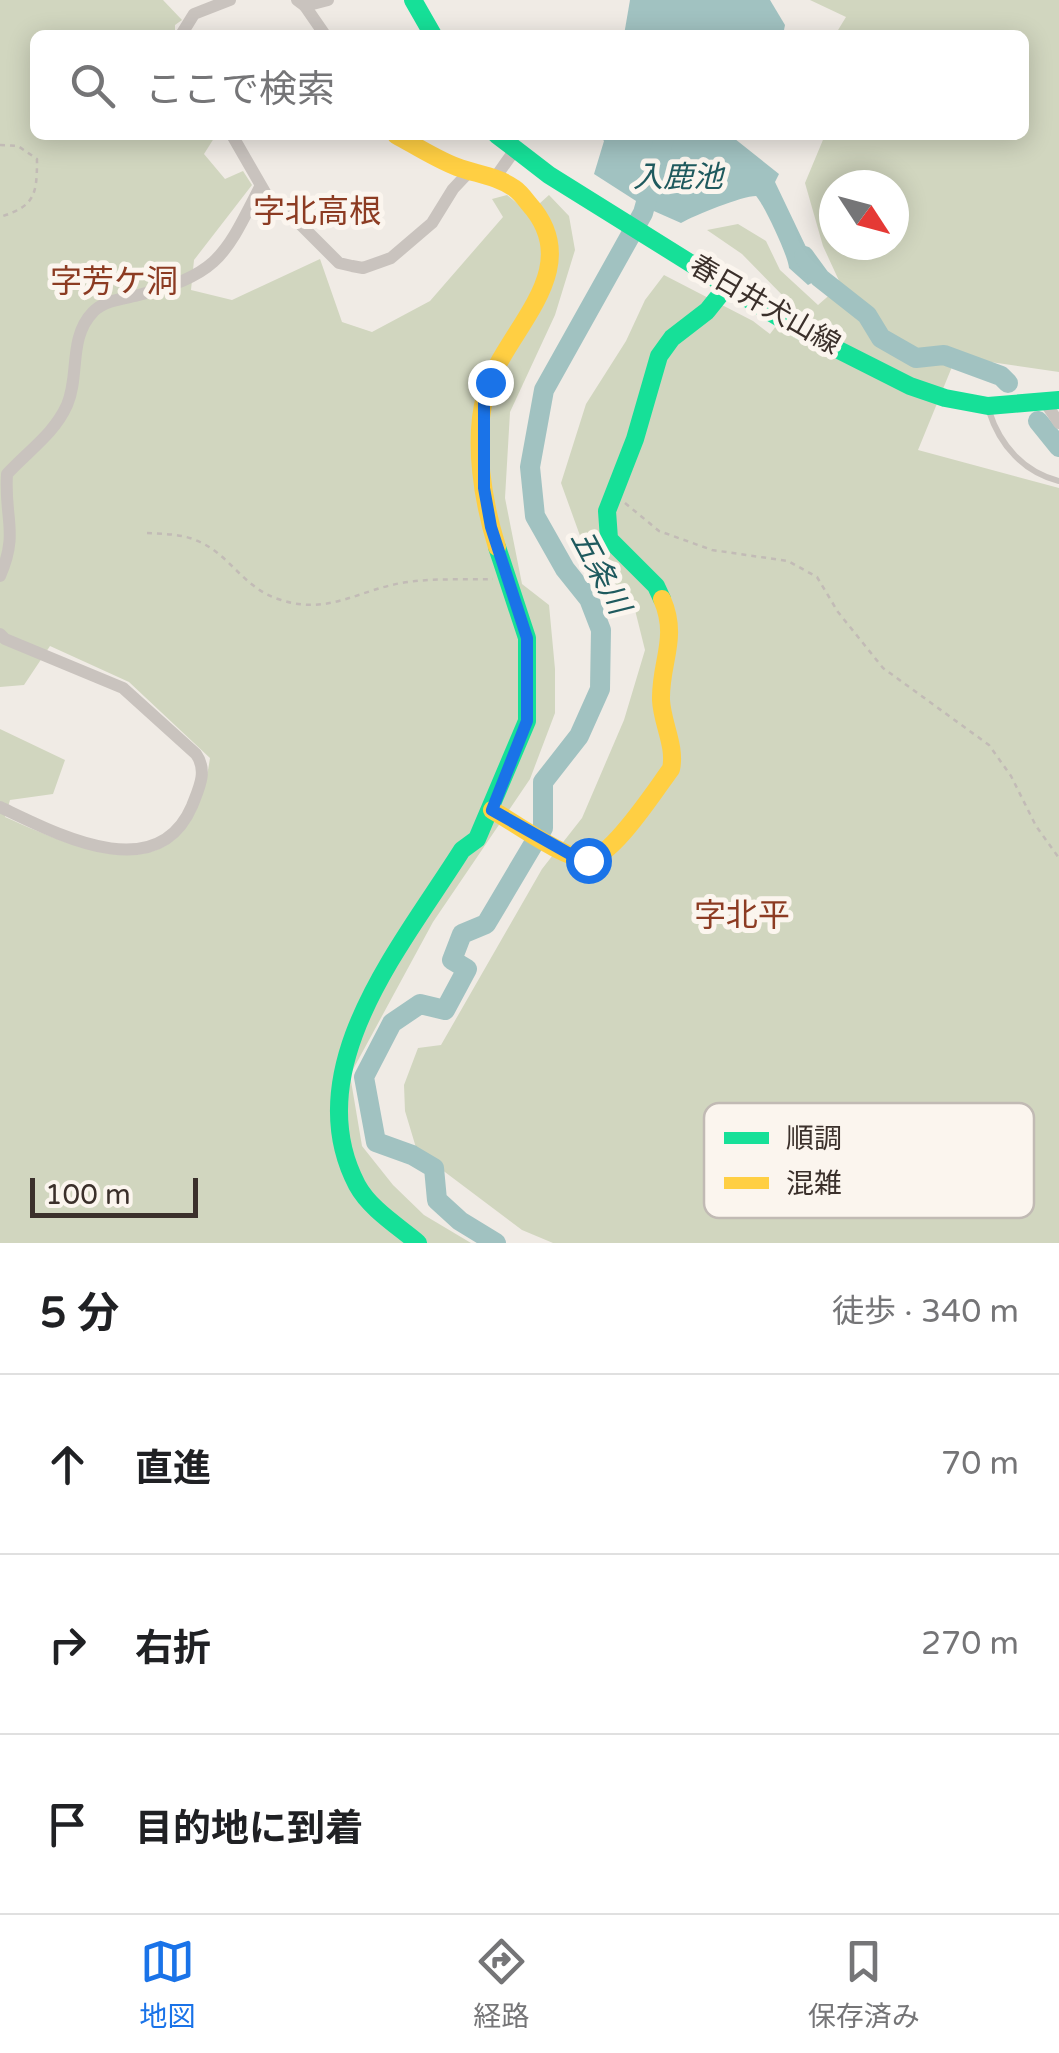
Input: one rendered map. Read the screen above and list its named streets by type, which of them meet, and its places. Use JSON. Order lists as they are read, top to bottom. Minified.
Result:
{"streets":{"street":["春日井犬山線"]},"districts":["字北高根","字芳ケ洞","字北平"],"water":["入鹿池","五条川"],"legend":["順調","混雑"],"scale_bar":"100 m","north":"bottom right","page":{"search":"ここで検索","scale":"100 m","heading":["5 分","徒歩 · 340 m"],"list":[["直進","70 m"],["右折","270 m"],"目的地に到着"],"nav":["地図","経路","保存済み"]}}
